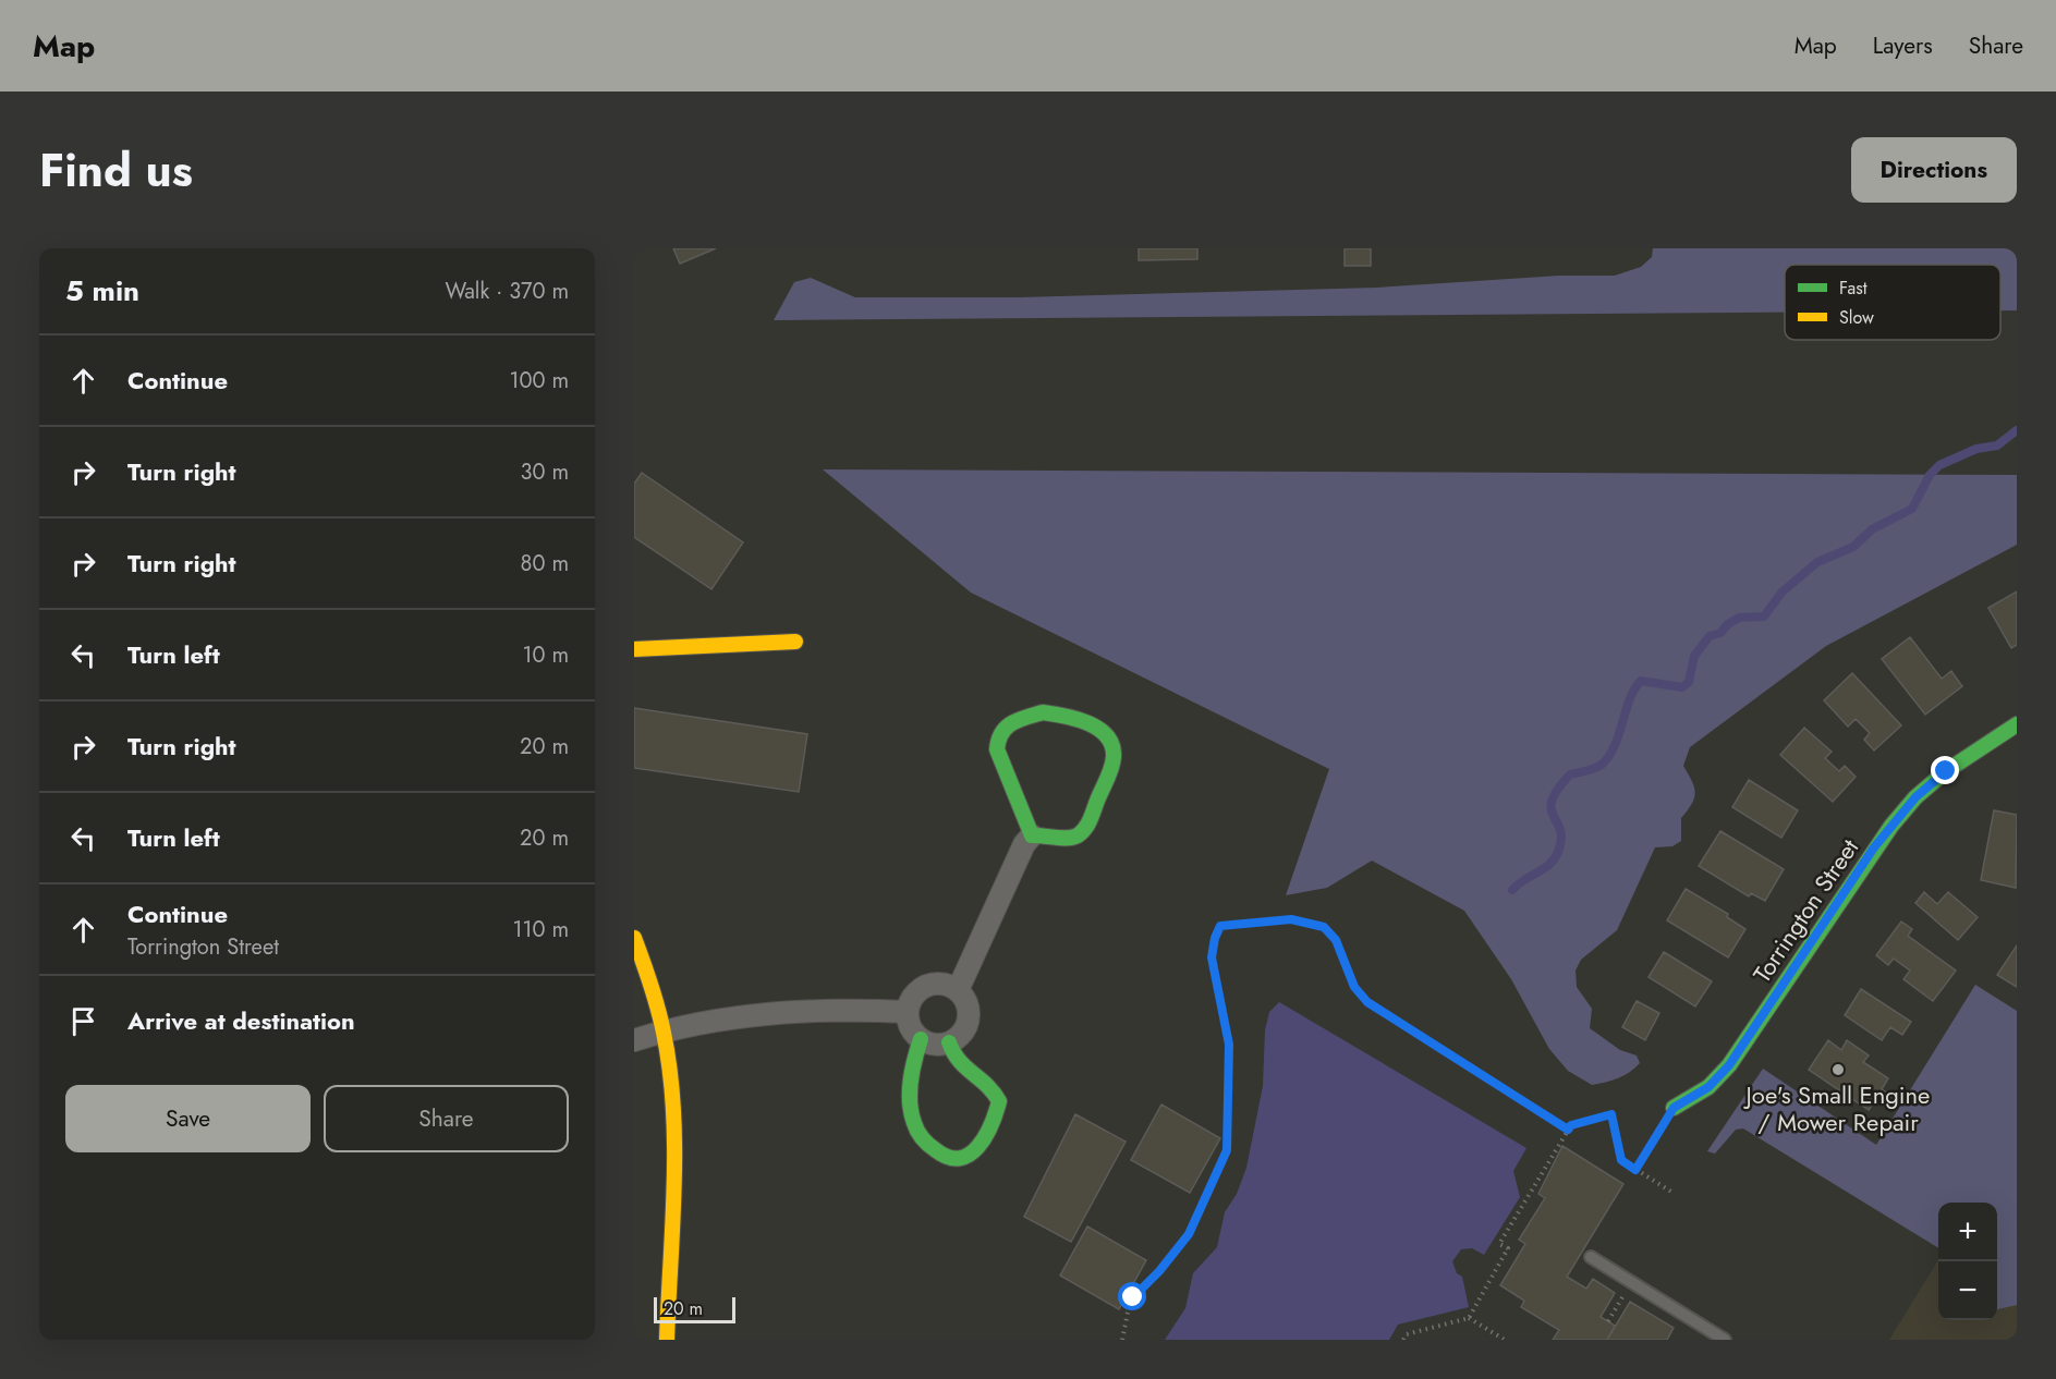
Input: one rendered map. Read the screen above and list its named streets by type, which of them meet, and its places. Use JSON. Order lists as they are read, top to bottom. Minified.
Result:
{"streets":{"street":["Torrington Street"]},"places":["Joe's Small Engine / Mower Repair"],"legend":["Fast","Slow"],"scale_bar":"20 m","page":{"header":"Map","nav":["Map","Layers","Share"],"title":"Find us","buttons":["Directions",["Save","Share"]],"heading":["5 min","Walk · 370 m"],"list":[["Continue","100 m"],["Turn right","30 m"],["Turn right","80 m"],["Turn left","10 m"],["Turn right","20 m"],["Turn left","20 m"],["Continue","Torrington Street","110 m"],"Arrive at destination"],"map_buttons":["+","−"],"scale":"20 m"}}
